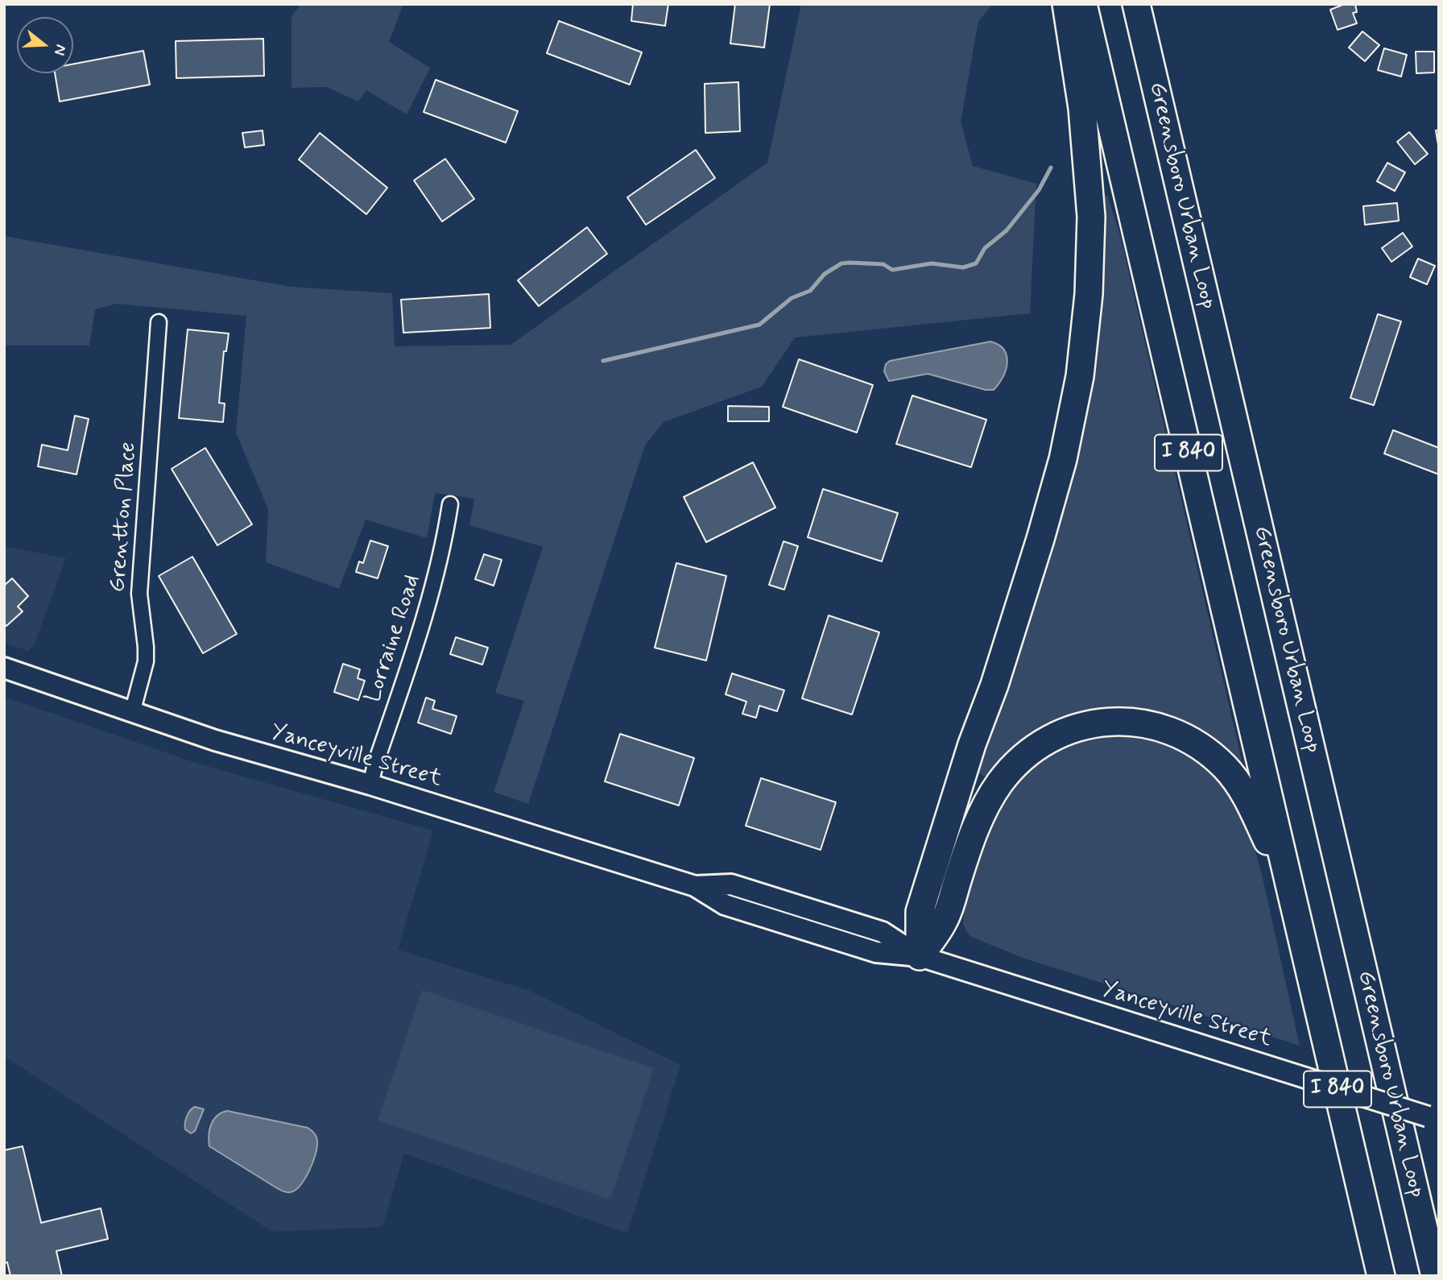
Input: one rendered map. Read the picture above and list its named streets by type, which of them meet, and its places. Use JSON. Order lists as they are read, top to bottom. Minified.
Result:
{"streets":{"highway":["Greensboro Urban Loop","I 840"],"main road":["Yanceyville Street"],"street":["Grentton Place","Lorraine Road"]},"crossings":[["Grentton Place","Yanceyville Street"],["Lorraine Road","Yanceyville Street"]],"north":"right"}
